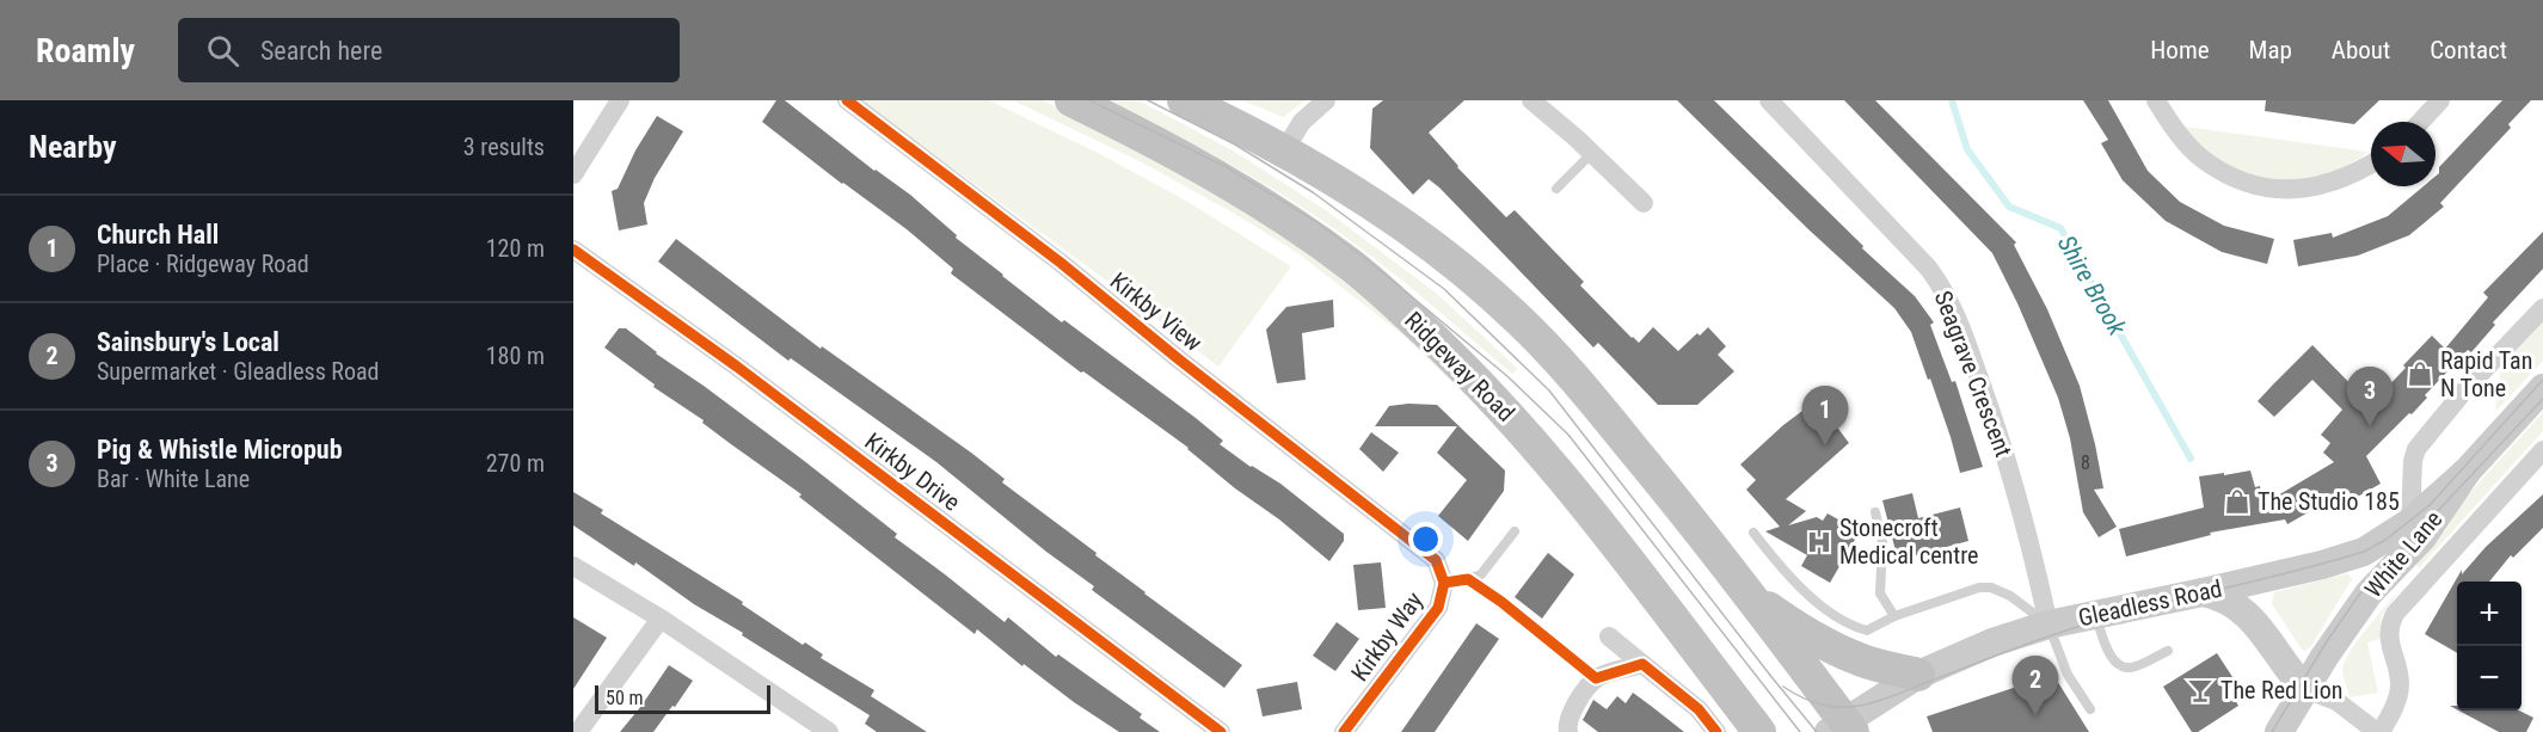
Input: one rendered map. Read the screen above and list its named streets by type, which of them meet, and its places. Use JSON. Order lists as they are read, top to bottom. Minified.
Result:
{"streets":{"highway":["Ridgeway Road"],"main road":["White Lane","Gleadless Road"],"street":["Kirkby View","Seagrave Crescent","Kirkby Drive","Kirkby Way"]},"crossings":[["Kirkby View","Kirkby Way"],["Seagrave Crescent","Gleadless Road"],["White Lane","Gleadless Road"]],"water":["Shire Brook"],"places":{"shop":["Rapid Tan N Tone","The Studio 185"],"hospital":["Stonecroft Medical centre"],"bar":["The Red Lion"]},"house_numbers":["8"],"scale_bar":"50 m","north":"left","page":{"header":"Roamly","search":"Search here","nav":["Home","Map","About","Contact"],"heading":["Nearby","3 results"],"list":[{"mark":"1","name":"Church Hall","note":"Place · Ridgeway Road","value":"120 m"},{"mark":"2","name":"Sainsbury's Local","note":"Supermarket · Gleadless Road","value":"180 m"},{"mark":"3","name":"Pig & Whistle Micropub","note":"Bar · White Lane","value":"270 m"}],"pins":["3","1","2"],"map_buttons":["+","−"],"scale":"50 m"}}
